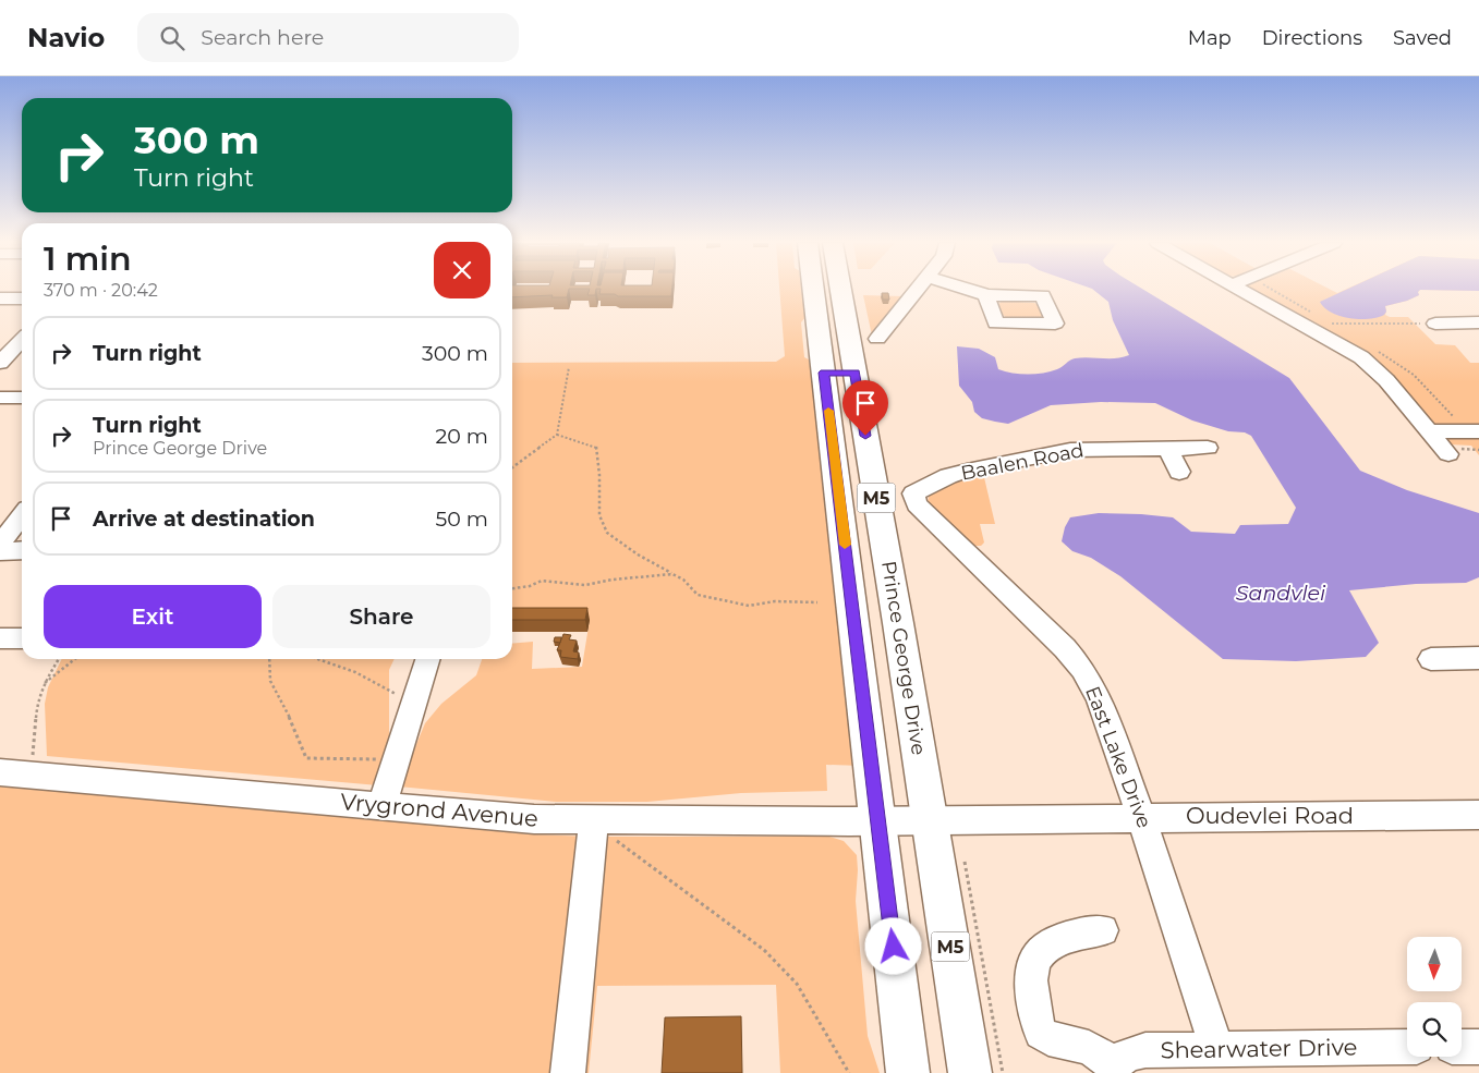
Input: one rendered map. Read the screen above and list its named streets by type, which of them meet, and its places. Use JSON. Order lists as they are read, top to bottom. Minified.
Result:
{"streets":{"main road":["M5","Prince George Drive"],"street":["Baalen Road","East Lake Drive","Vrygrond Avenue","Oudevlei Road","Shearwater Drive"]},"crossings":[["Baalen Road","East Lake Drive"],["M5","Vrygrond Avenue"],["Prince George Drive","Vrygrond Avenue"],["Prince George Drive","Oudevlei Road"],["East Lake Drive","Oudevlei Road"],["East Lake Drive","Shearwater Drive"],["Vrygrond Avenue","Oudevlei Road"]],"water":["Sandvlei"],"north":"bottom","page":{"header":"Navio","search":"Search here","nav":["Map","Directions","Saved"],"turn":["300 m","Turn right"],"heading":["1 min","370 m · 20:42"],"list":[{"name":"Turn right","value":"300 m"},{"name":"Turn right","note":"Prince George Drive","value":"20 m"},{"name":"Arrive at destination","value":"50 m"}],"buttons":["Exit","Share"]}}
